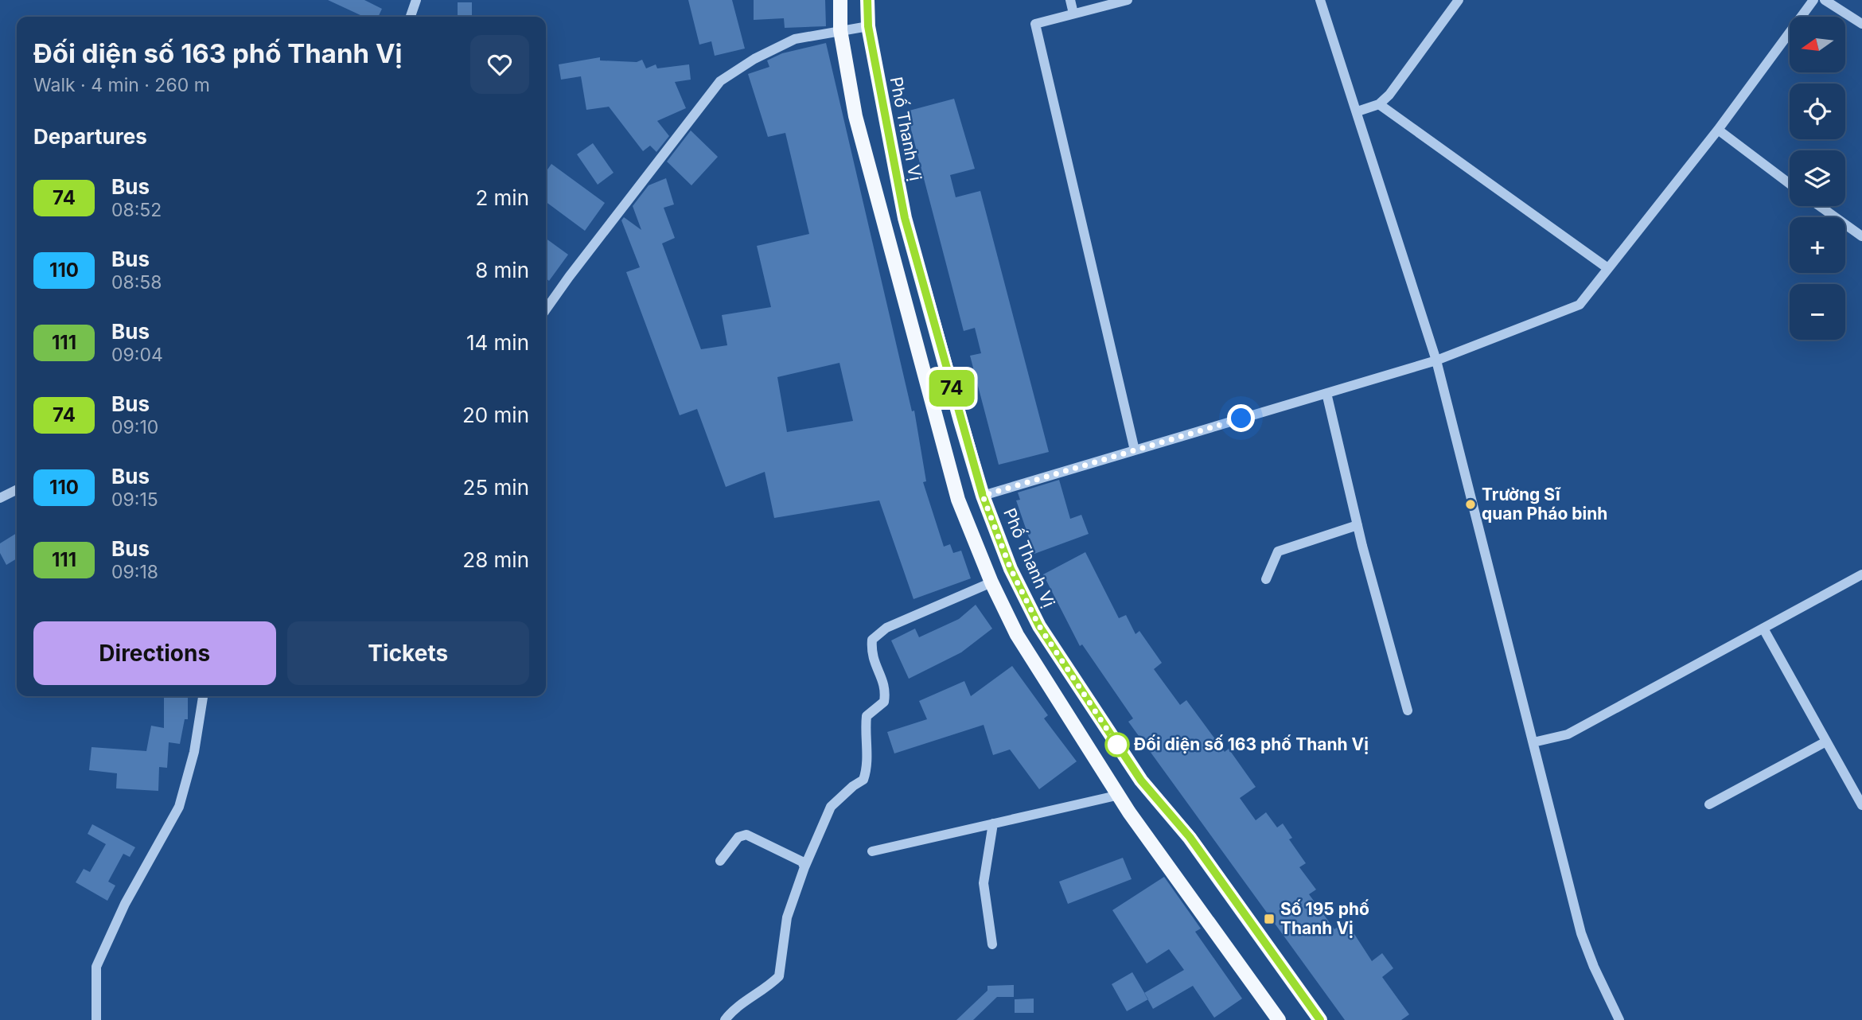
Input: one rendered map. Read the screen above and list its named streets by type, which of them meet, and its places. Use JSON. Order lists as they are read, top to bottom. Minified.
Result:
{"streets":{"main road":["Phố Thanh Vị"]},"places":{"other":["Trường Sĩ quan Pháo binh","Đối diện số 163 phố Thanh Vị"],"transit":["Số 195 phố Thanh Vị"]},"lines":["bus line 74"],"north":"left","page":{"on_map":"74","map_buttons":["+","−"],"heading":[["Đối diện số 163 phố Thanh Vị","Walk · 4 min · 260 m"],"Departures"],"list":[{"mark":"74","name":"Bus","note":"08:52","value":"2 min"},{"mark":"110","name":"Bus","note":"08:58","value":"8 min"},{"mark":"111","name":"Bus","note":"09:04","value":"14 min"},{"mark":"74","name":"Bus","note":"09:10","value":"20 min"},{"mark":"110","name":"Bus","note":"09:15","value":"25 min"},{"mark":"111","name":"Bus","note":"09:18","value":"28 min"}],"buttons":["Directions","Tickets"]}}
